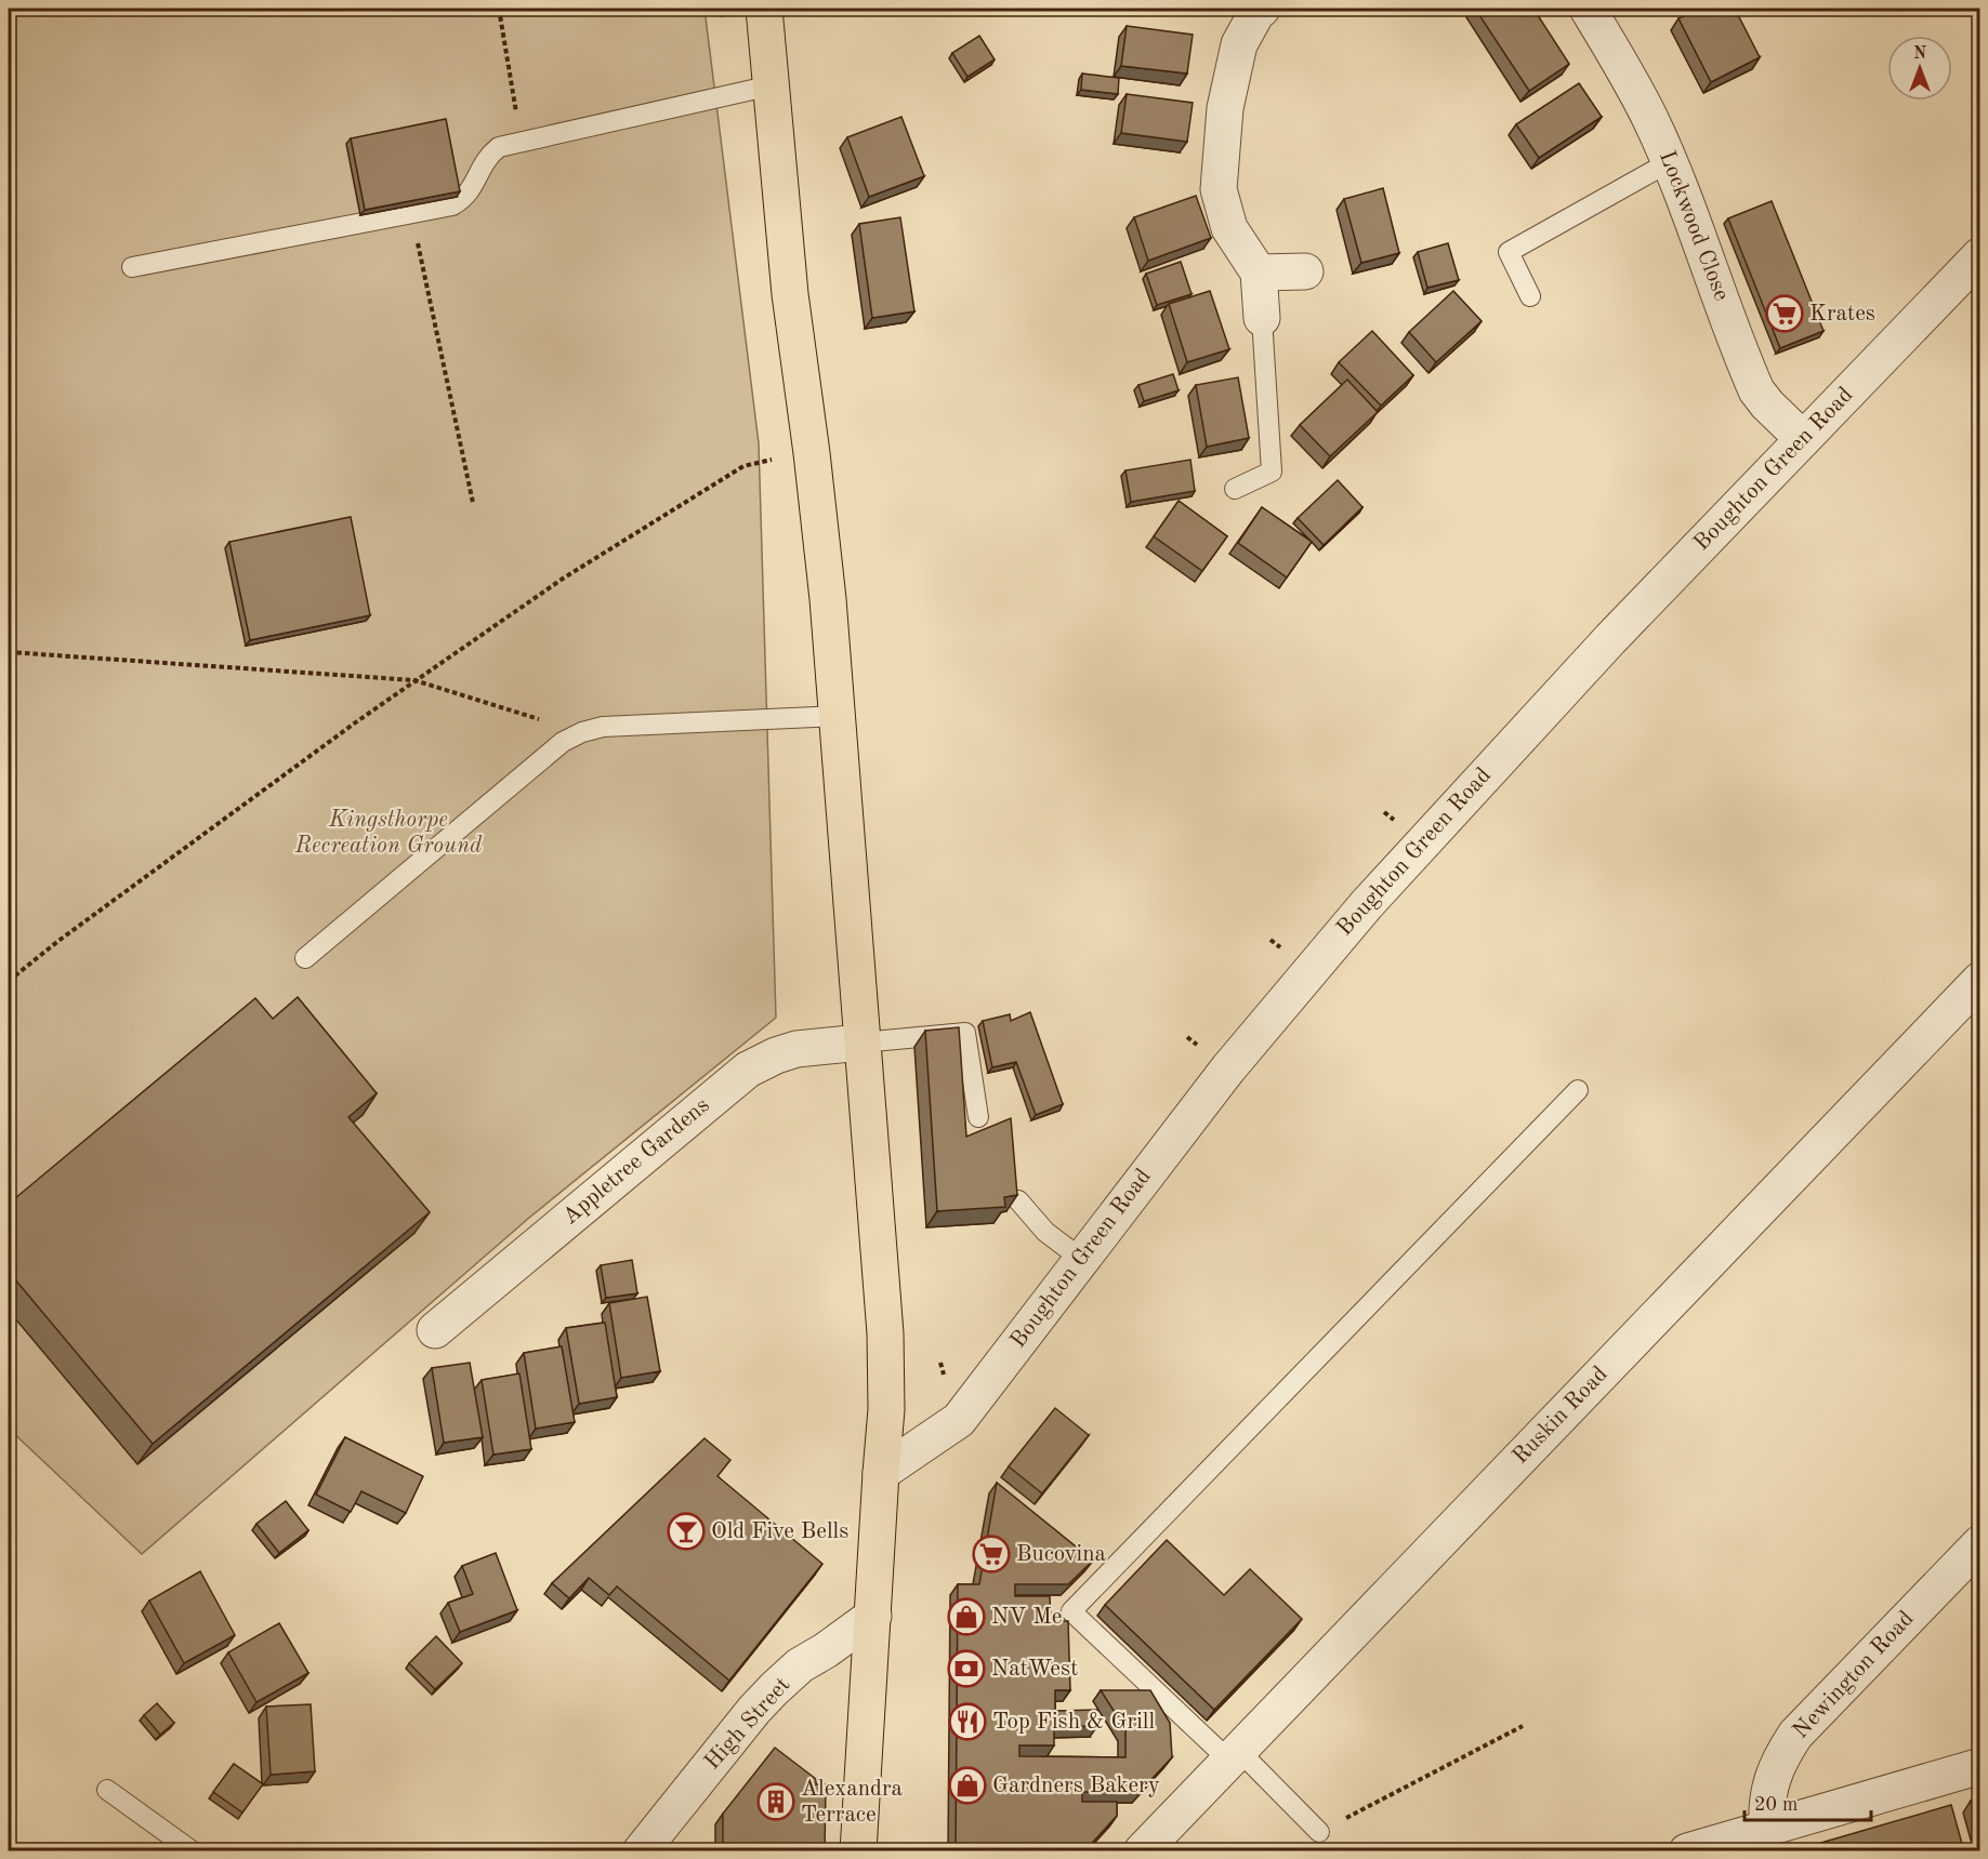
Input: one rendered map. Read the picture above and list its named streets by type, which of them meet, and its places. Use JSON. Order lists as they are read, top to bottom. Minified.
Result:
{"streets":{"street":["Lockwood Close","Boughton Green Road","Appletree Gardens","Ruskin Road","Newington Road","High Street"]},"crossings":[["Lockwood Close","Boughton Green Road"]],"parks":["Kingsthorpe Recreation Ground"],"places":{"supermarket":["Krates","Bucovina"],"bar":["Old Five Bells"],"shop":["NV Me","Gardners Bakery"],"bank":["NatWest"],"restaurant":["Top Fish & Grill"],"building":["Alexandra Terrace"]},"scale_bar":"20 m","north":"top"}
